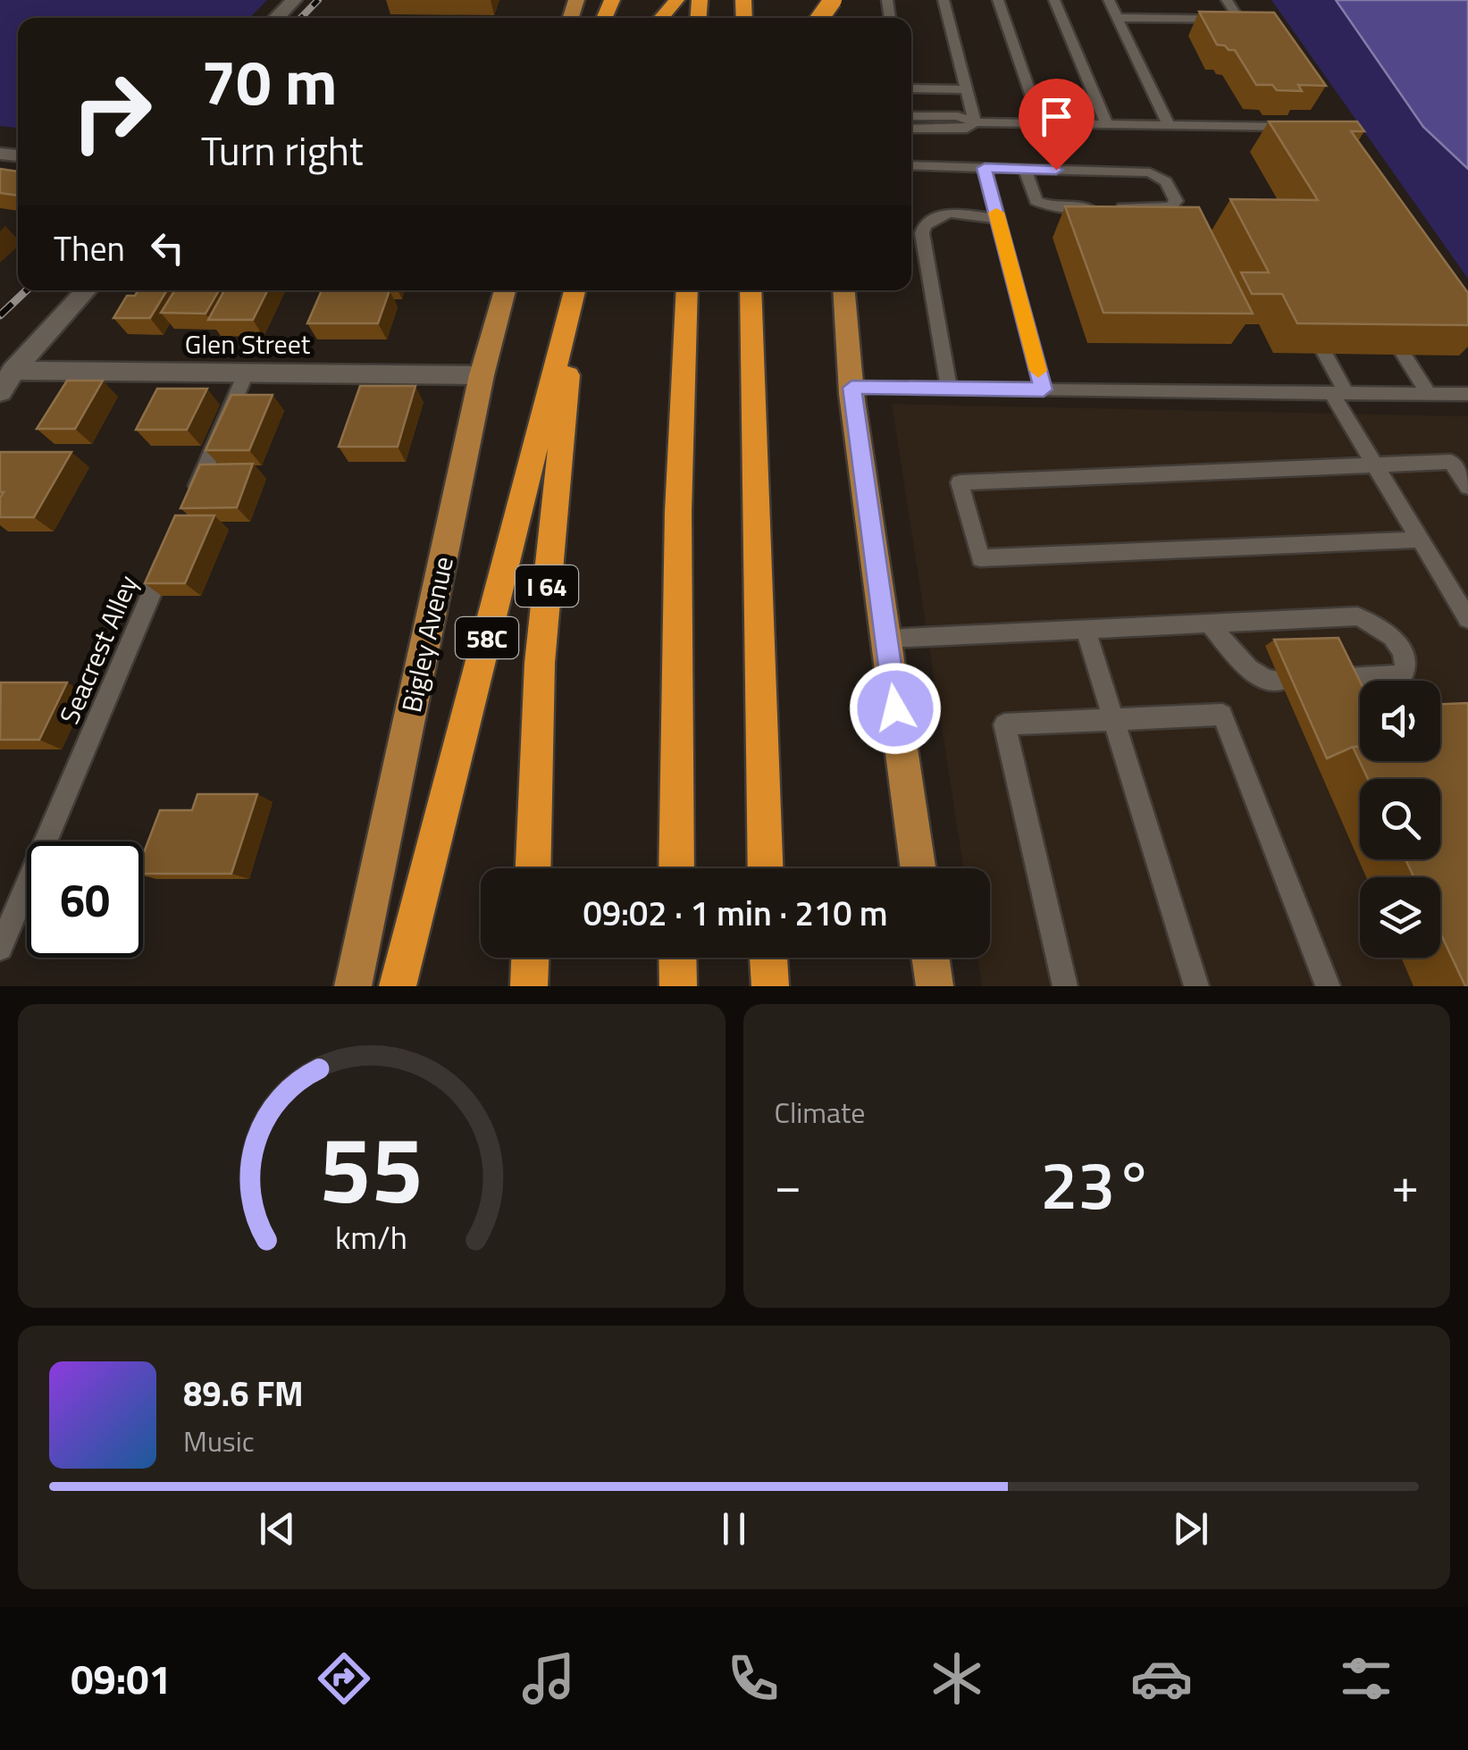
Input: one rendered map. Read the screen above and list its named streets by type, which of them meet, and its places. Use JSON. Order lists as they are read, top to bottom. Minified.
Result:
{"streets":{"highway":["I 64","58C"],"main road":["Bigley Avenue"],"street":["Glen Street"],"lane":["Seacrest Alley"]},"crossings":[["Glen Street","Bigley Avenue"]],"page":{"turn":["70 m","Turn right"],"then":"Then","limit":"60","trip":"09:02 · 1 min · 210 m","tile":"Climate","heat":["−","23°","+"],"song":["89.6 FM","Music"],"tabs":"09:01","gauge":["55","km/h"]}}
